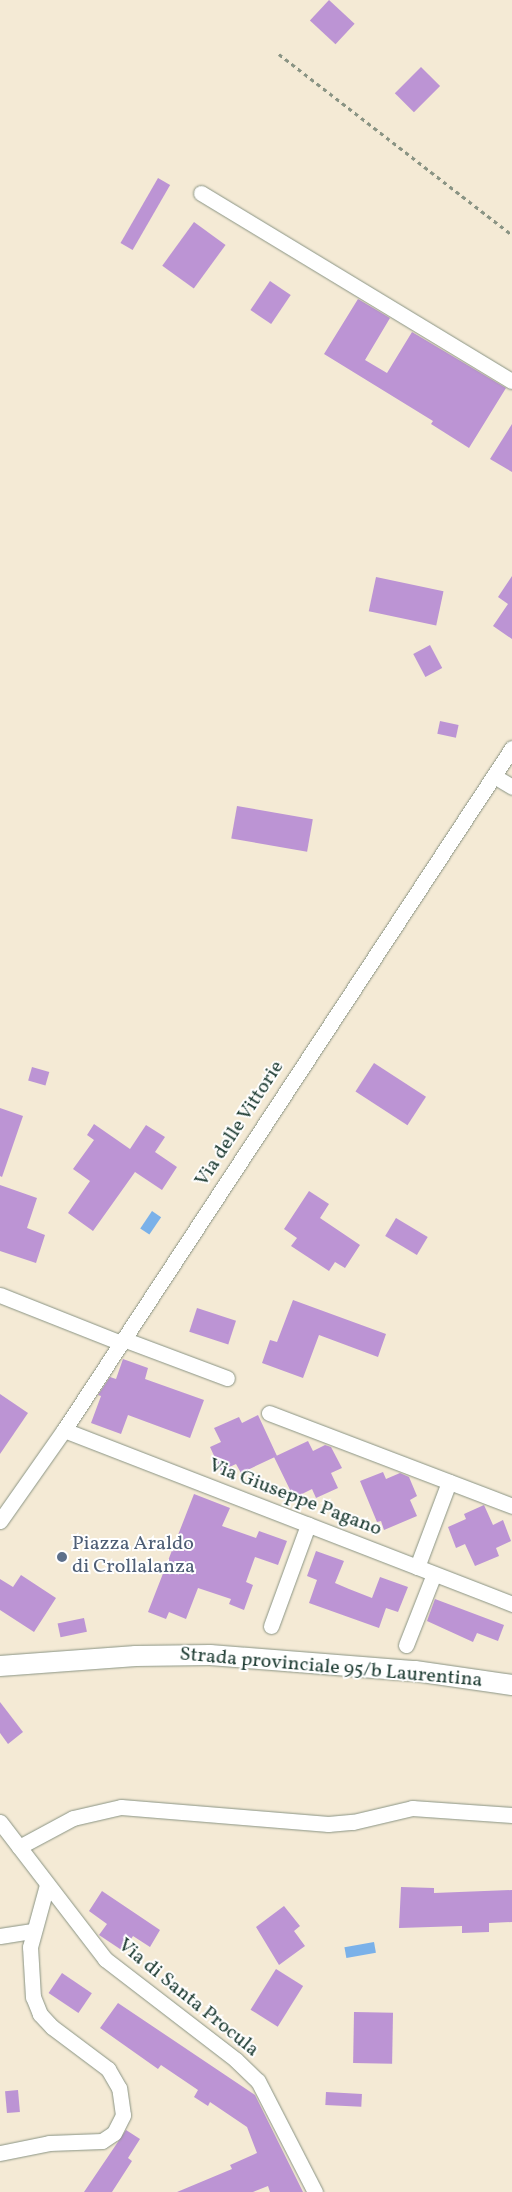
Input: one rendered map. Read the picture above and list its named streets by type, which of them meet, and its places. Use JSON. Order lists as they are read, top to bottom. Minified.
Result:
{"streets":{"main road":["Strada provinciale 95/b Laurentina"],"street":["Via delle Vittorie","Via Giuseppe Pagano","Via di Santa Procula"]},"crossings":[["Via delle Vittorie","Via Giuseppe Pagano"]],"places":["Piazza Araldo di Crollalanza"]}
